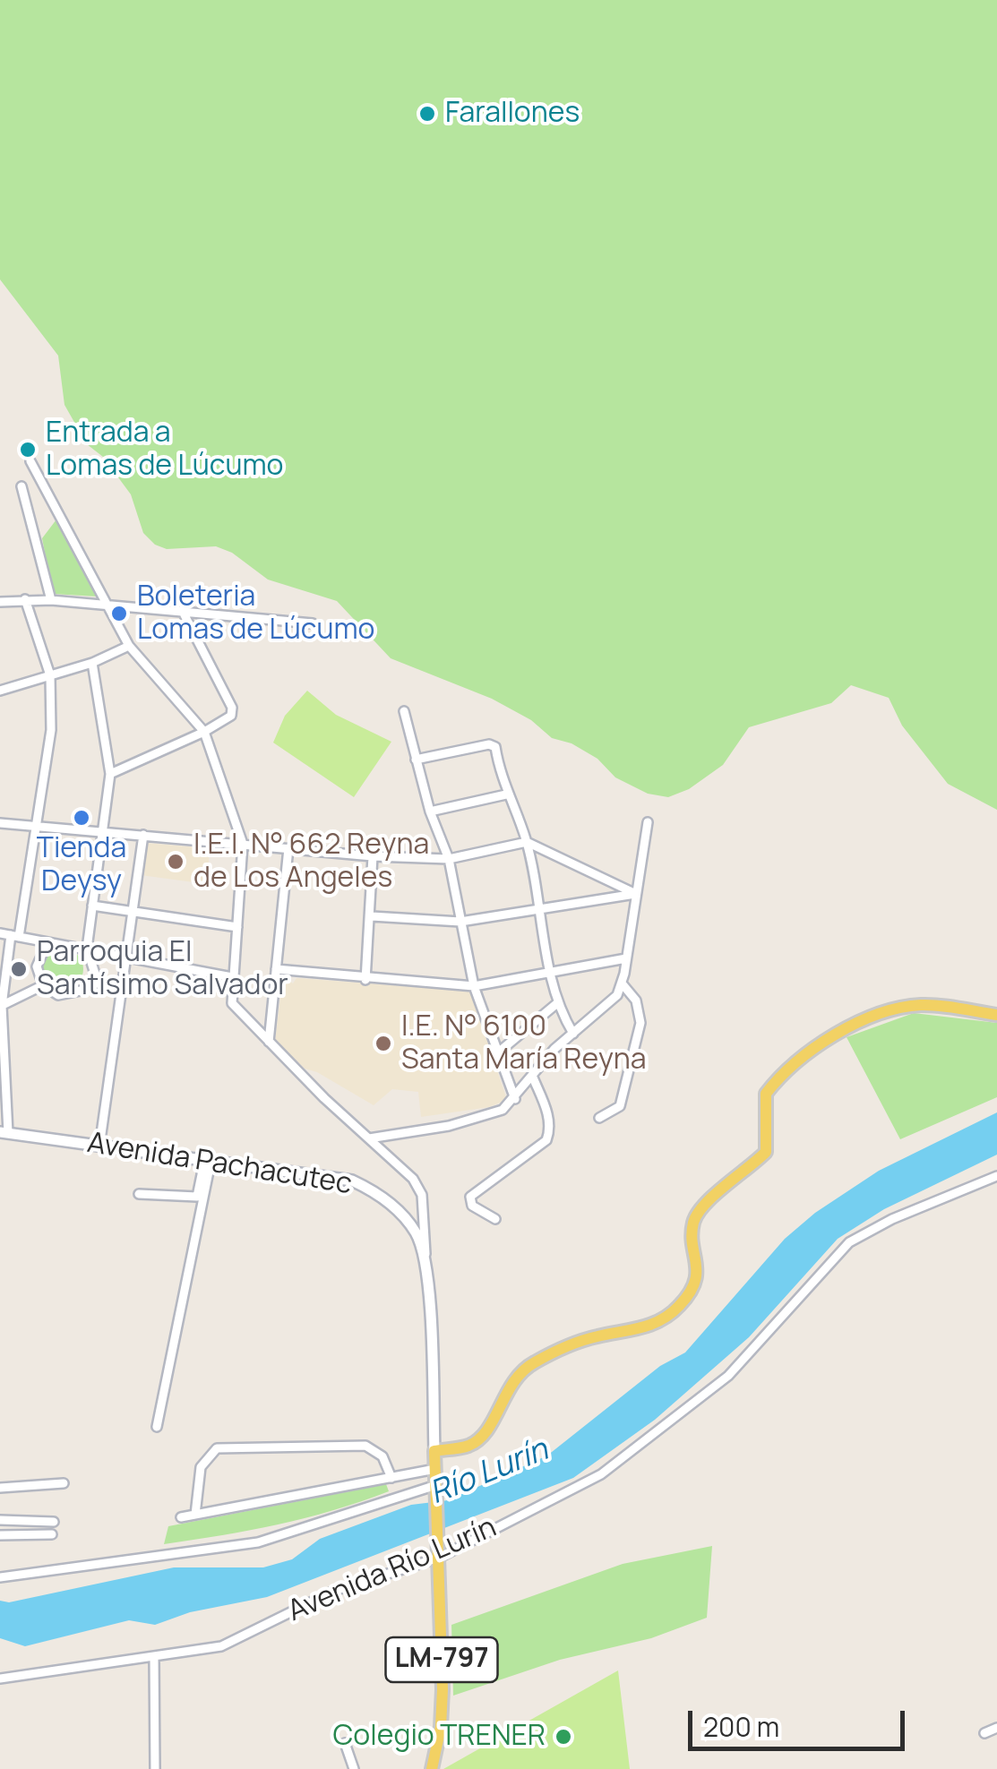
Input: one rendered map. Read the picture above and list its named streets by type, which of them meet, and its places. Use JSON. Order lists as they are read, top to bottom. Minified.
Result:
{"streets":{"main road":["Avenida Pachacutec","LM-797"],"street":["Avenida Río Lurín"]},"crossings":[["Avenida Pachacutec","LM-797"],["Avenida Río Lurín","LM-797"]],"water":["Río Lurín"],"places":["Farallones","Entrada a Lomas de Lúcumo","Boleteria Lomas de Lúcumo","Tienda Deysy","I.E.I. N° 662 Reyna de Los Angeles","Parroquia El Santísimo Salvador","I.E. N° 6100 Santa María Reyna","Colegio TRENER"],"scale_bar":"200 m"}
